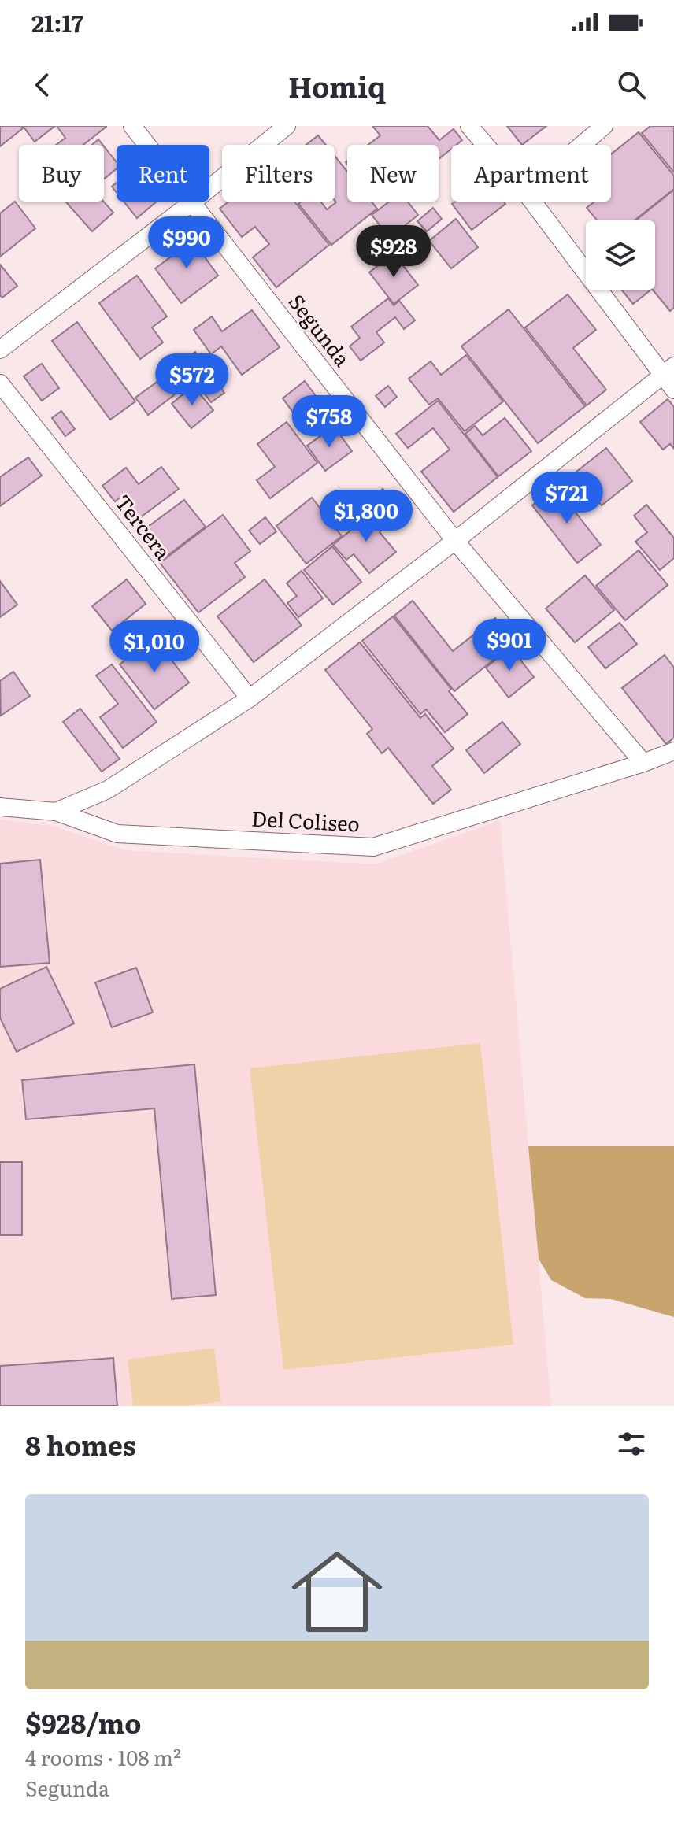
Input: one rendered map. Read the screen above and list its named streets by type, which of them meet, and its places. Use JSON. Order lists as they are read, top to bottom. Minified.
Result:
{"streets":{"street":["Segunda","Tercera","Del Coliseo"]},"crossings":[["Segunda","Del Coliseo"]],"page":{"status":"21:17","header":"Homiq","chip":["Buy","Rent","Filters","New","Apartment"],"price":["$990","$928","$572","$758","$721","$1,800","$901","$1,010"],"heading":"8 homes","list":[{"name":"$928/mo","note":"4 rooms · 108 m² · Segunda"}]}}
